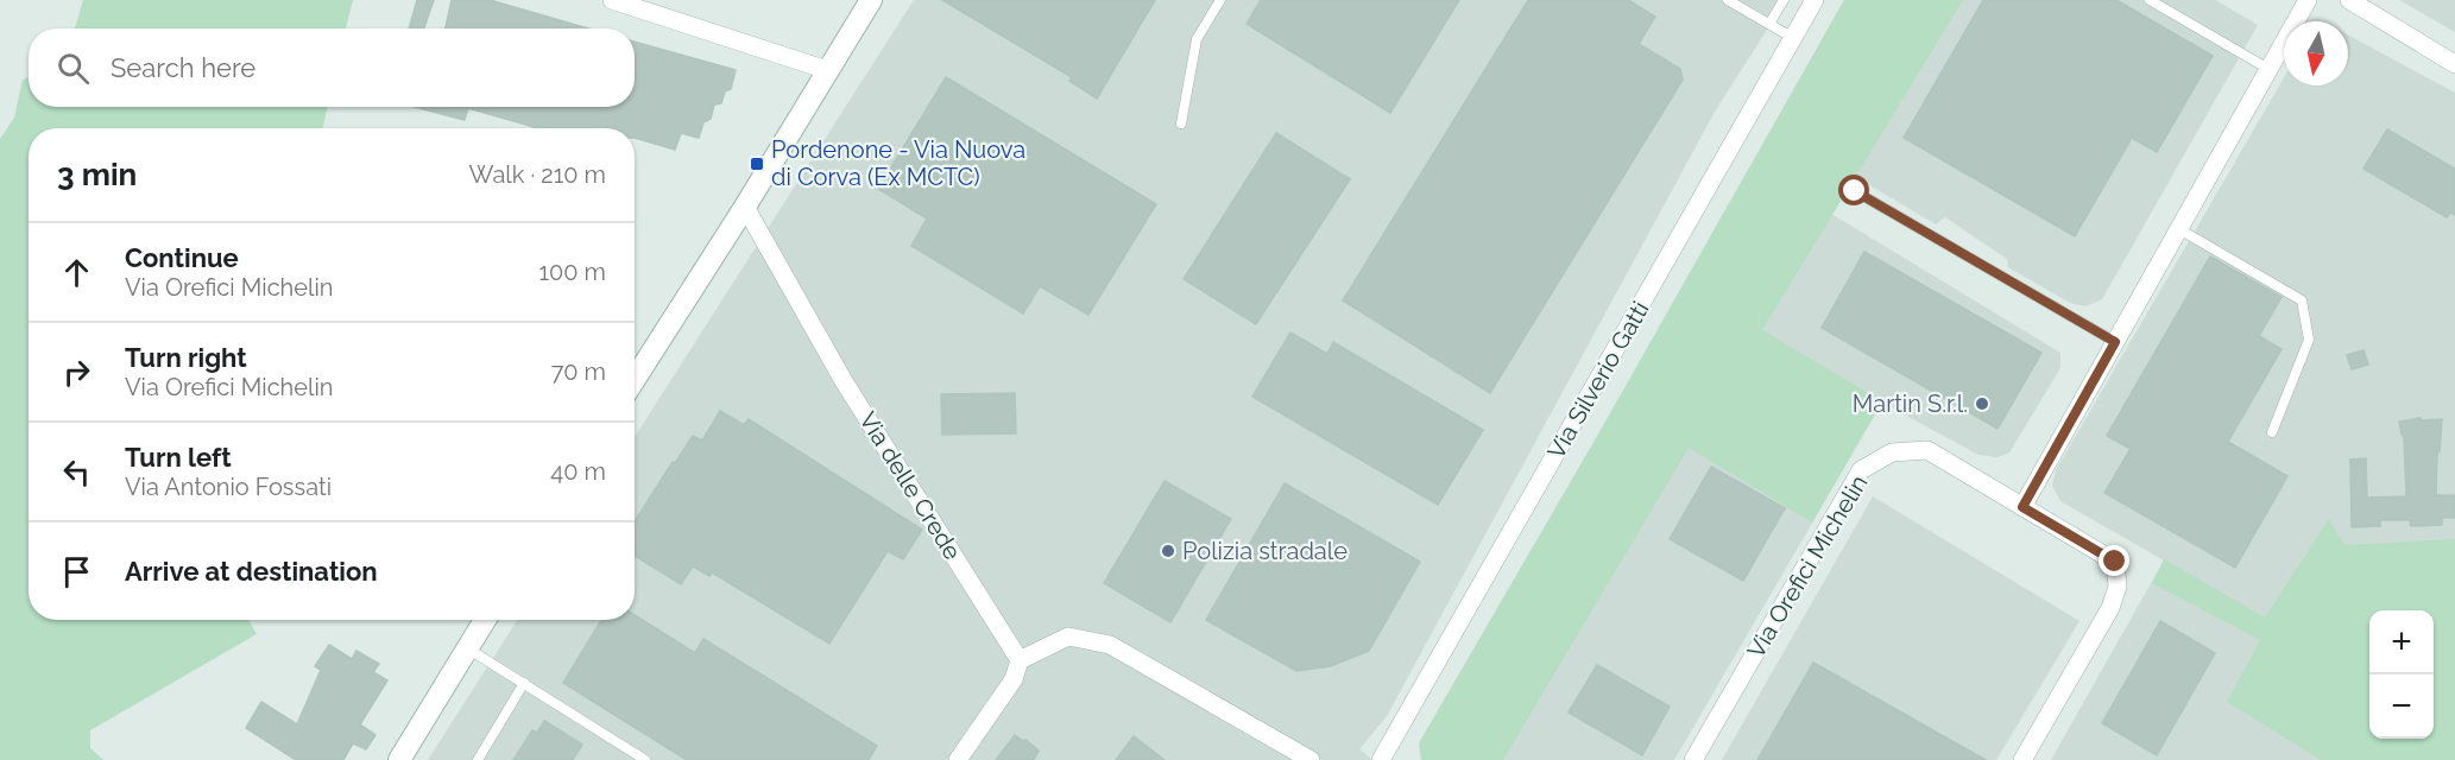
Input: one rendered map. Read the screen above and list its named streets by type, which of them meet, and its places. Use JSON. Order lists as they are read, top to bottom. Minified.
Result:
{"streets":{"street":["Via Silverio Gatti","Via delle Crede","Via Orefici Michelin"]},"places":{"transit":["Pordenone - Via Nuova di Corva (Ex MCTC)"],"other":["Martin S.r.l.","Polizia stradale"]},"north":"bottom","page":{"search":"Search here","heading":["3 min","Walk · 210 m"],"list":[["Continue","Via Orefici Michelin","100 m"],["Turn right","Via Orefici Michelin","70 m"],["Turn left","Via Antonio Fossati","40 m"],"Arrive at destination"],"map_buttons":["+","−"]}}
